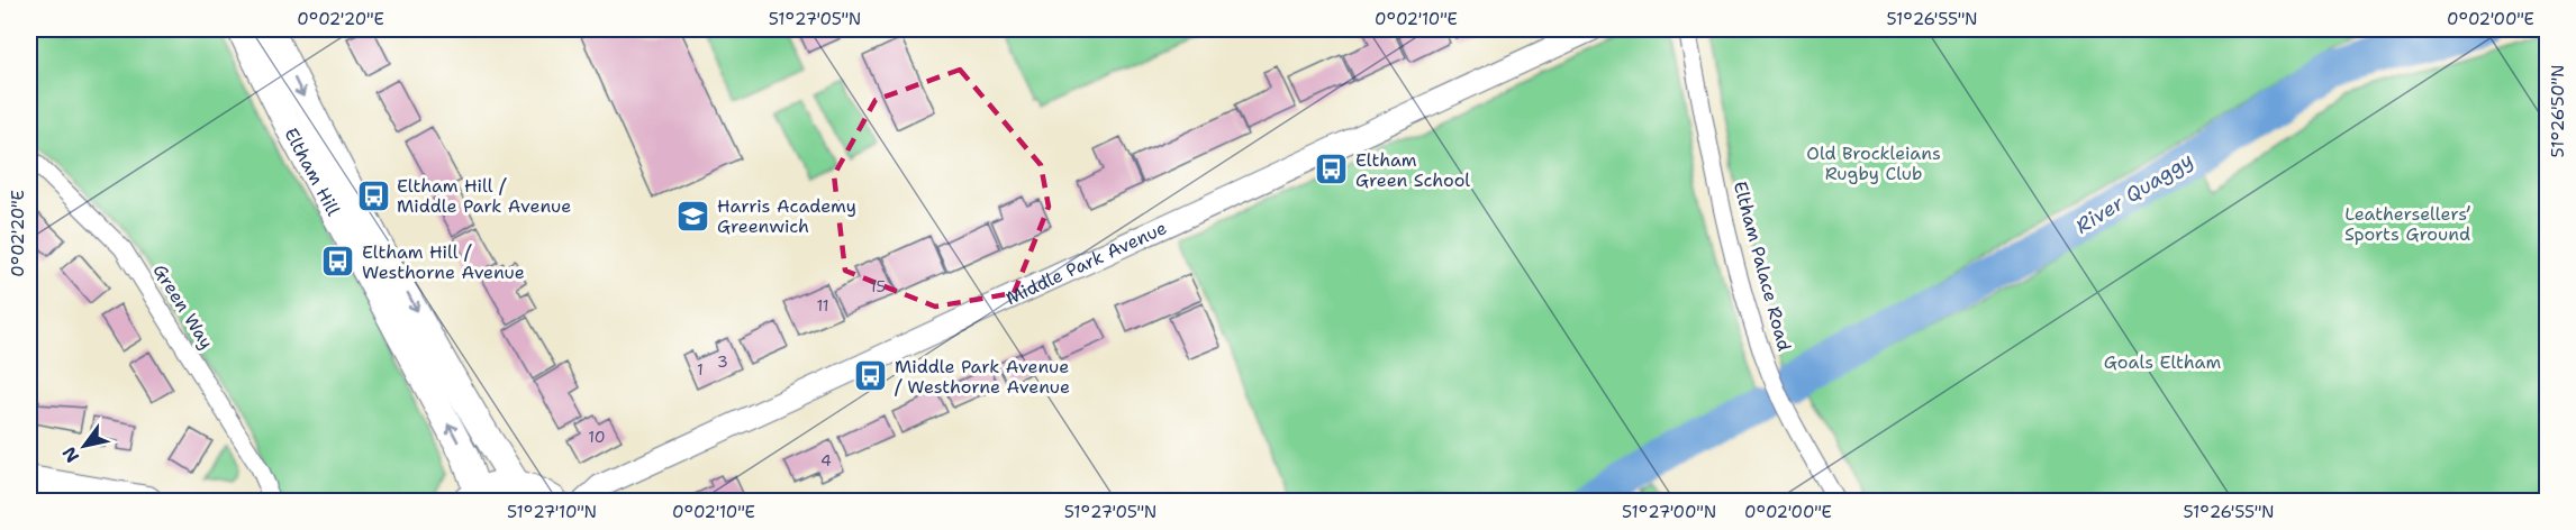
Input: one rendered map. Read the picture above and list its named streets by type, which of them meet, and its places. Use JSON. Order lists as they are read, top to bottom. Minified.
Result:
{"streets":{"main road":["Eltham Hill"],"street":["Middle Park Avenue","Eltham Palace Road","Green Way"]},"water":["River Quaggy"],"parks":["Old Brockleians Rugby Club","Leathersellers’ Sports Ground","Goals Eltham"],"places":{"bus stop":["Eltham Green School","Eltham Hill / Middle Park Avenue","Eltham Hill / Westhorne Avenue","Middle Park Avenue / Westhorne Avenue"],"school or university":["Harris Academy Greenwich"]},"house_numbers":["15","11","3","1","10","4"],"north":"bottom left","coordinates":["0°02'20\"E","51°27'05\"N","0°02'10\"E","51°26'55\"N","0°02'00\"E","51°26'50\"N","51°27'10\"N","51°27'00\"N"]}
